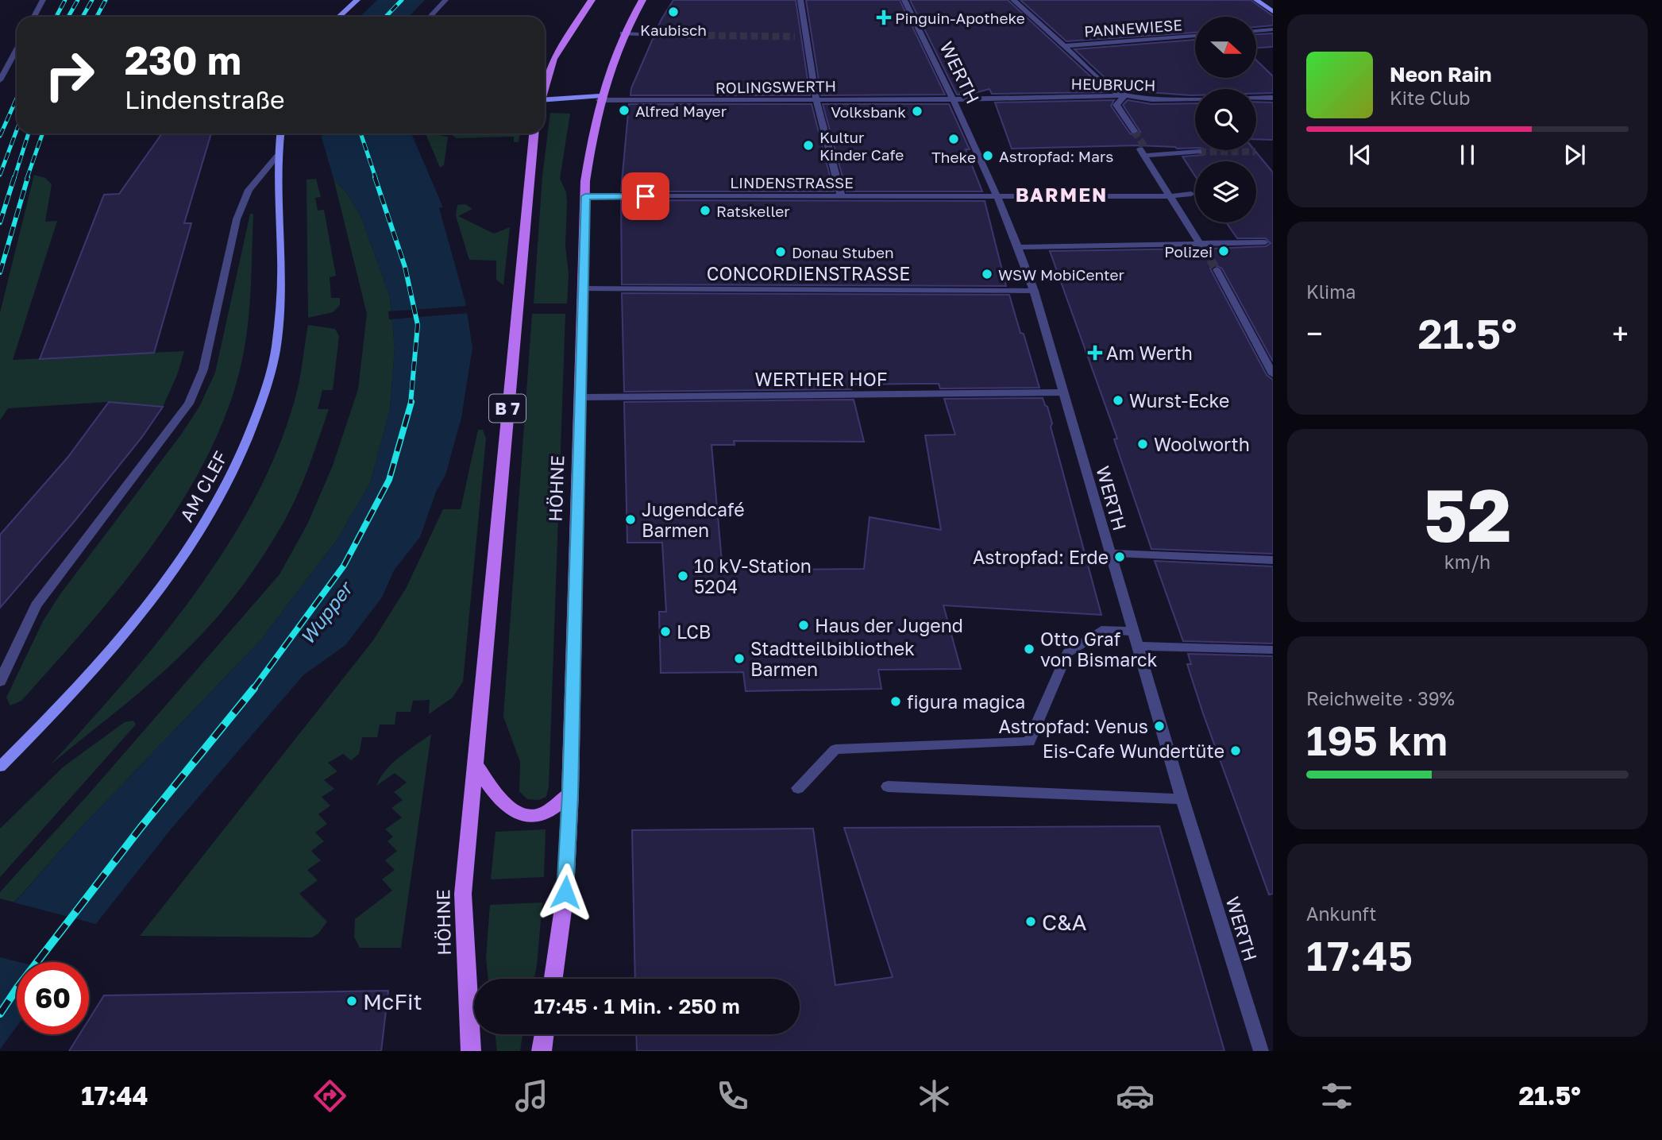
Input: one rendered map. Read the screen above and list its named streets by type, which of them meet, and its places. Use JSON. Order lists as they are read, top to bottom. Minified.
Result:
{"streets":{"main road":["ROLINGSWERTH","B 7","AM CLEF","HÖHNE"],"street":["PANNEWIESE","WERTH","HEUBRUCH","LINDENSTRASSE","CONCORDIENSTRASSE","WERTHER HOF"]},"crossings":[["WERTH","HEUBRUCH"],["WERTH","ROLINGSWERTH"],["WERTH","LINDENSTRASSE"],["WERTH","CONCORDIENSTRASSE"],["WERTH","WERTHER HOF"],["HEUBRUCH","ROLINGSWERTH"],["ROLINGSWERTH","HÖHNE"],["LINDENSTRASSE","HÖHNE"],["CONCORDIENSTRASSE","HÖHNE"],["WERTHER HOF","HÖHNE"]],"districts":["BARMEN"],"water":["Wupper"],"places":{"other":["Kaubisch","Alfred Mayer","Volksbank","Theke","Kultur Kinder Cafe","Astropfad: Mars","Ratskeller","Polizei","Donau Stuben","WSW MobiCenter","Wurst-Ecke","Woolworth","Jugendcafé Barmen","Astropfad: Erde","10 kV-Station 5204","Haus der Jugend","LCB","Otto Graf von Bismarck","Stadtteilbibliothek Barmen","figura magica","Astropfad: Venus","Eis-Cafe Wundertüte","C&A","McFit"],"health":["Pinguin-Apotheke","Am Werth"]},"north":"right","page":{"turn":["230 m","Lindenstraße"],"song":["Neon Rain","Kite Club"],"tile":["Klima",["52","km/h"],["Reichweite · 39%","195 km"],["Ankunft","17:45"]],"heat":["−","21.5°","+"],"limit":"60","trip":"17:45 · 1 Min. · 250 m","tabs":["17:44","21.5°"]}}
